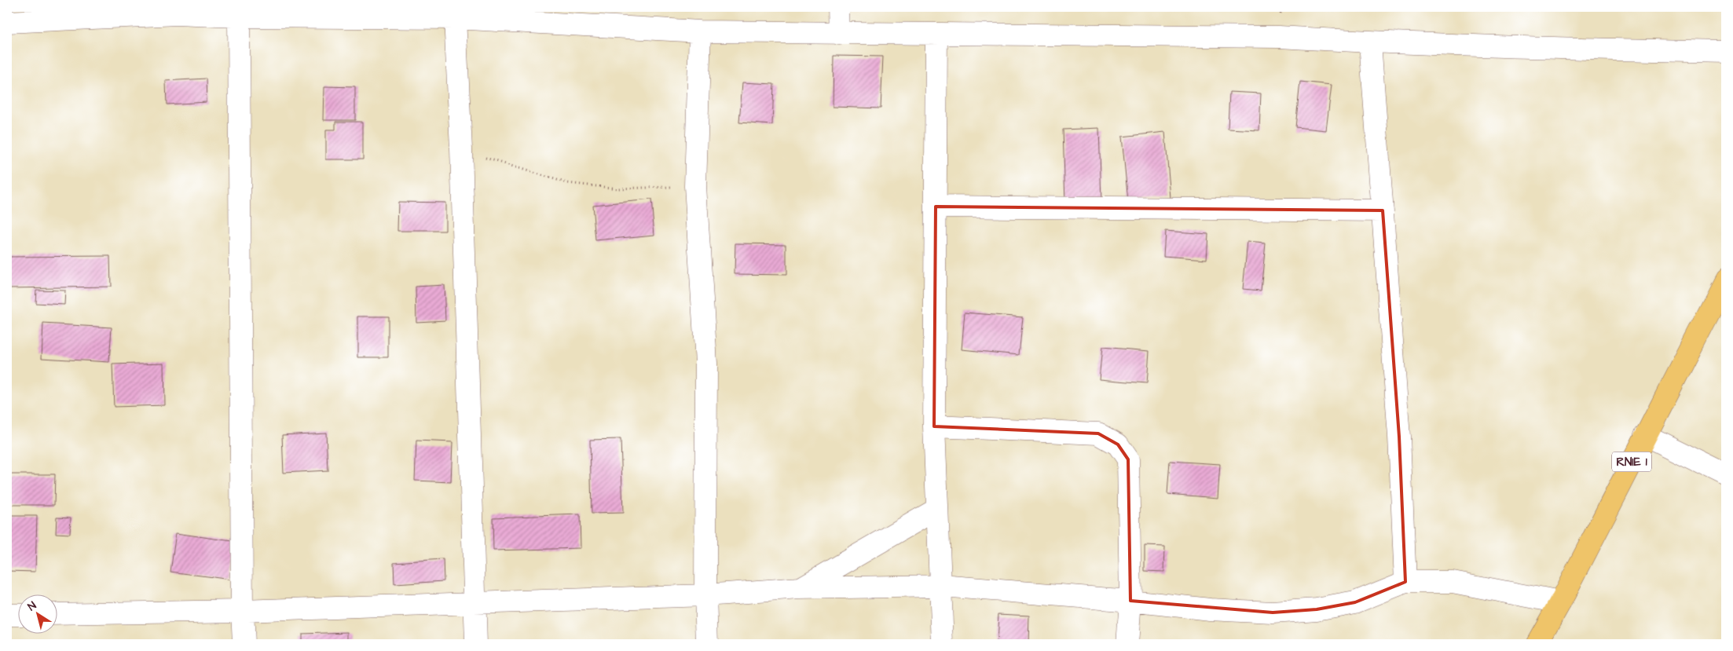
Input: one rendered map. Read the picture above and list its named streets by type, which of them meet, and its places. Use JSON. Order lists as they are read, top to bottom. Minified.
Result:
{"streets":{"highway":["RNIE 1"]},"north":"top left"}
